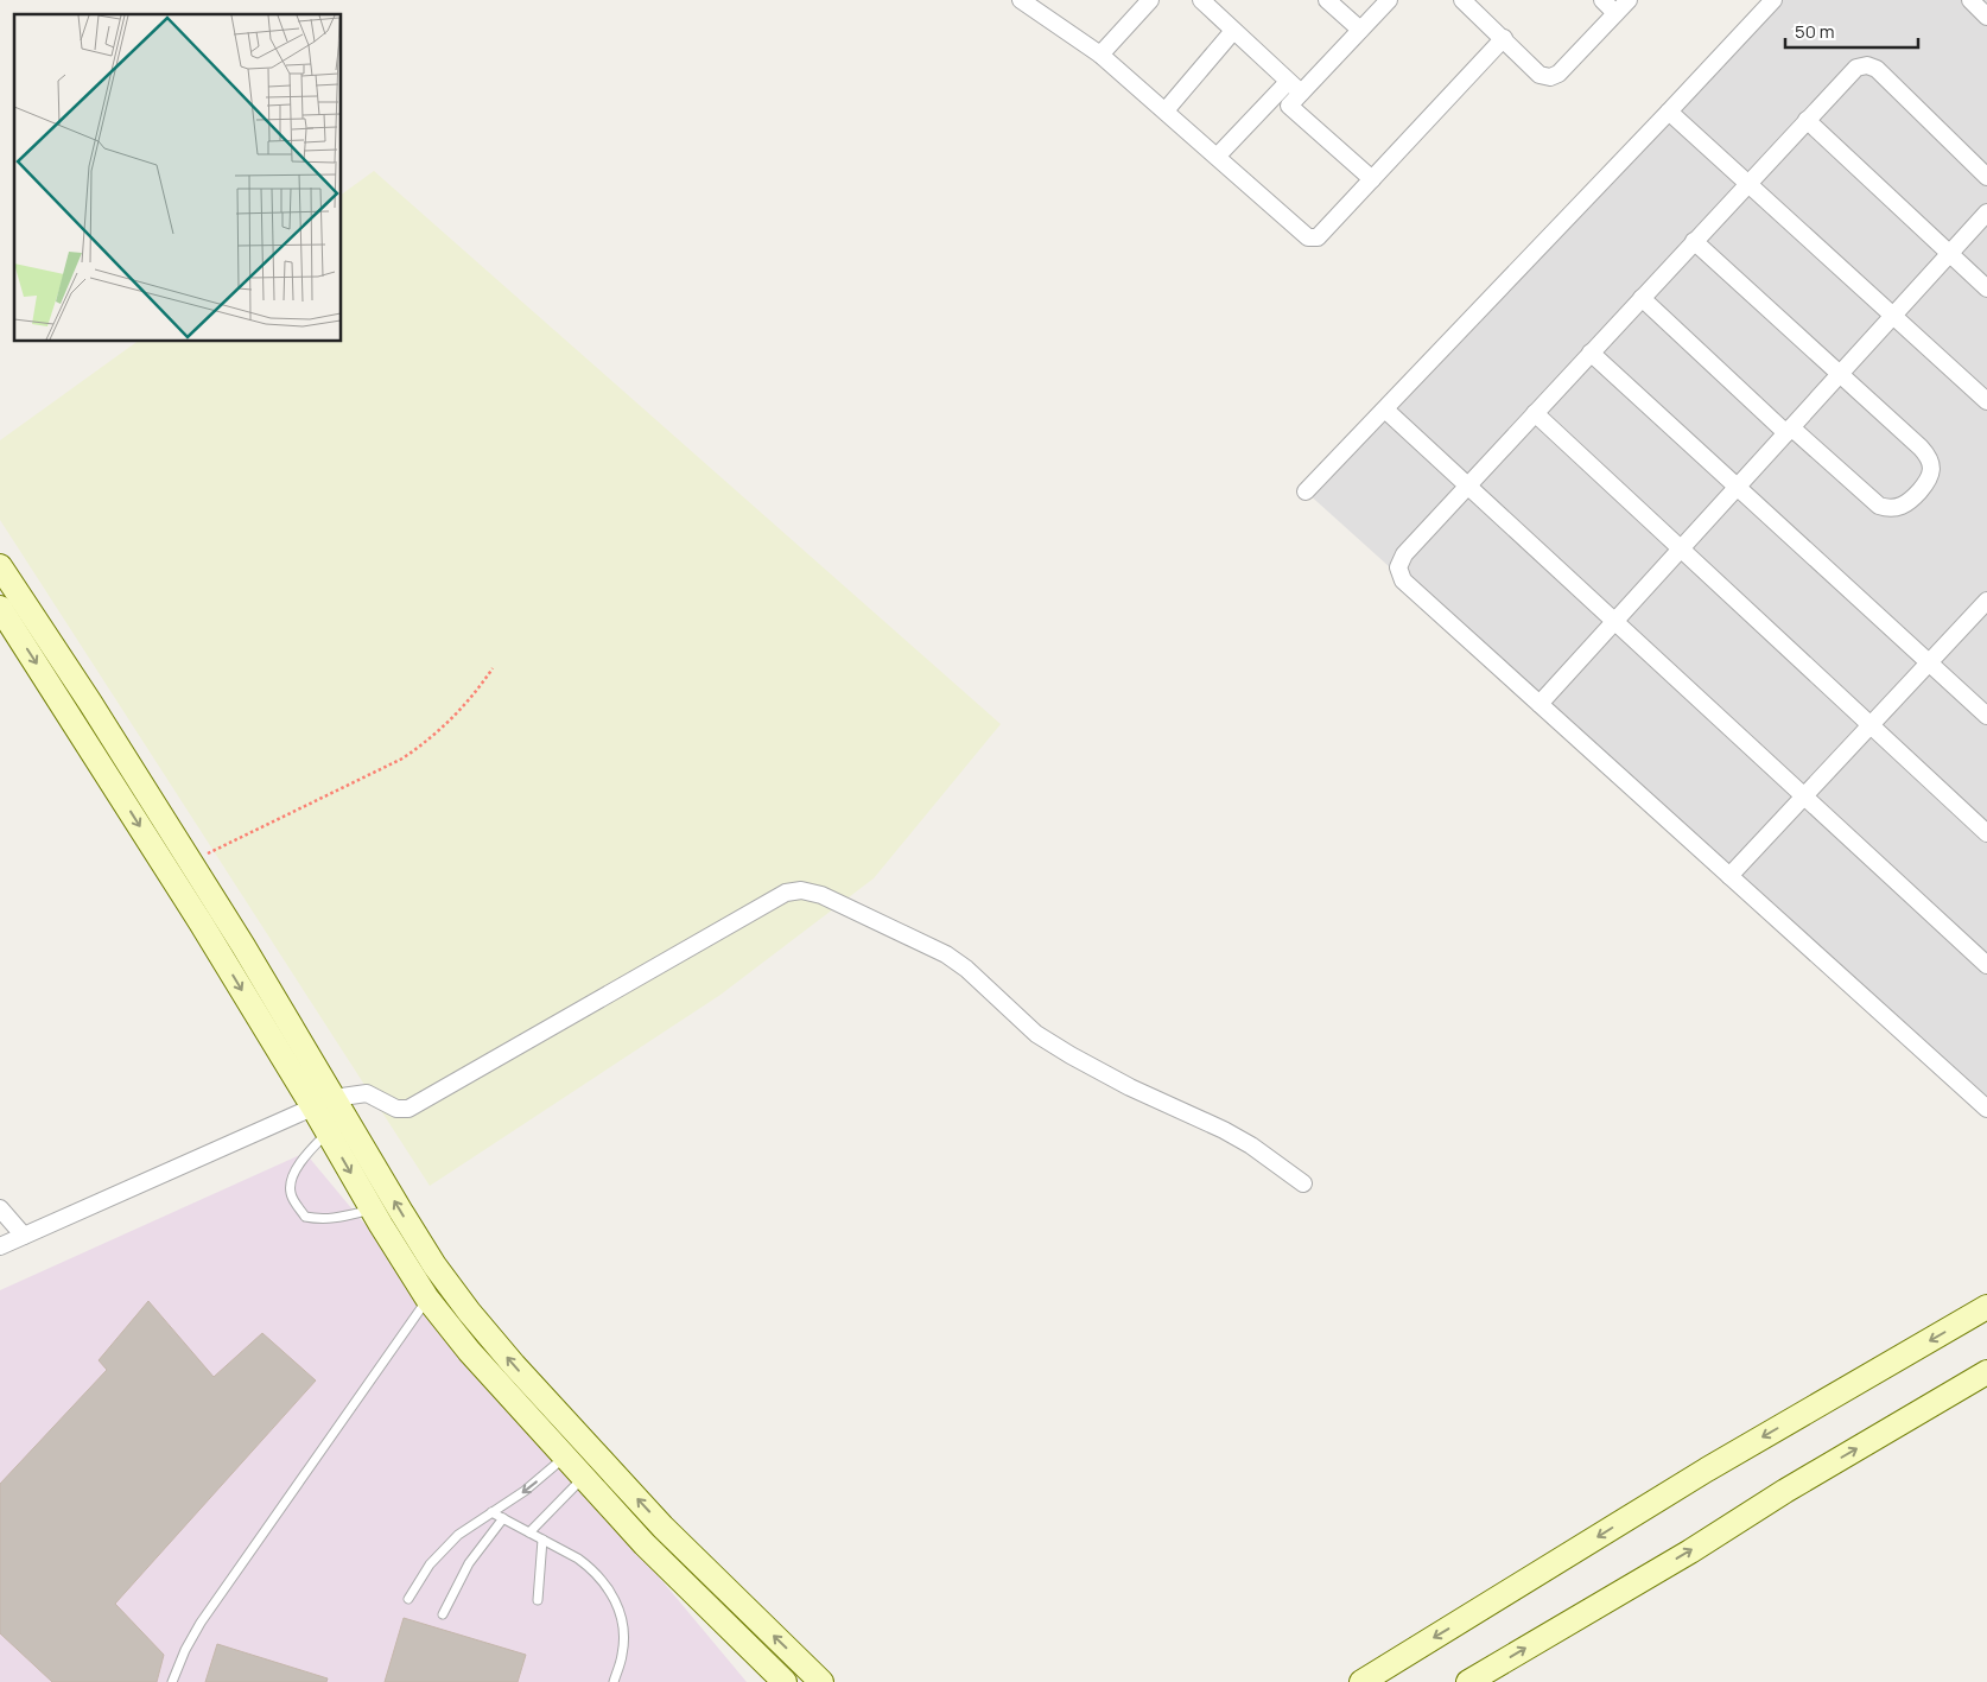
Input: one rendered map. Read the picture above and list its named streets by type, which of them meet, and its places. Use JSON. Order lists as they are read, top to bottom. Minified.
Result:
{"scale_bar":"50 m"}
